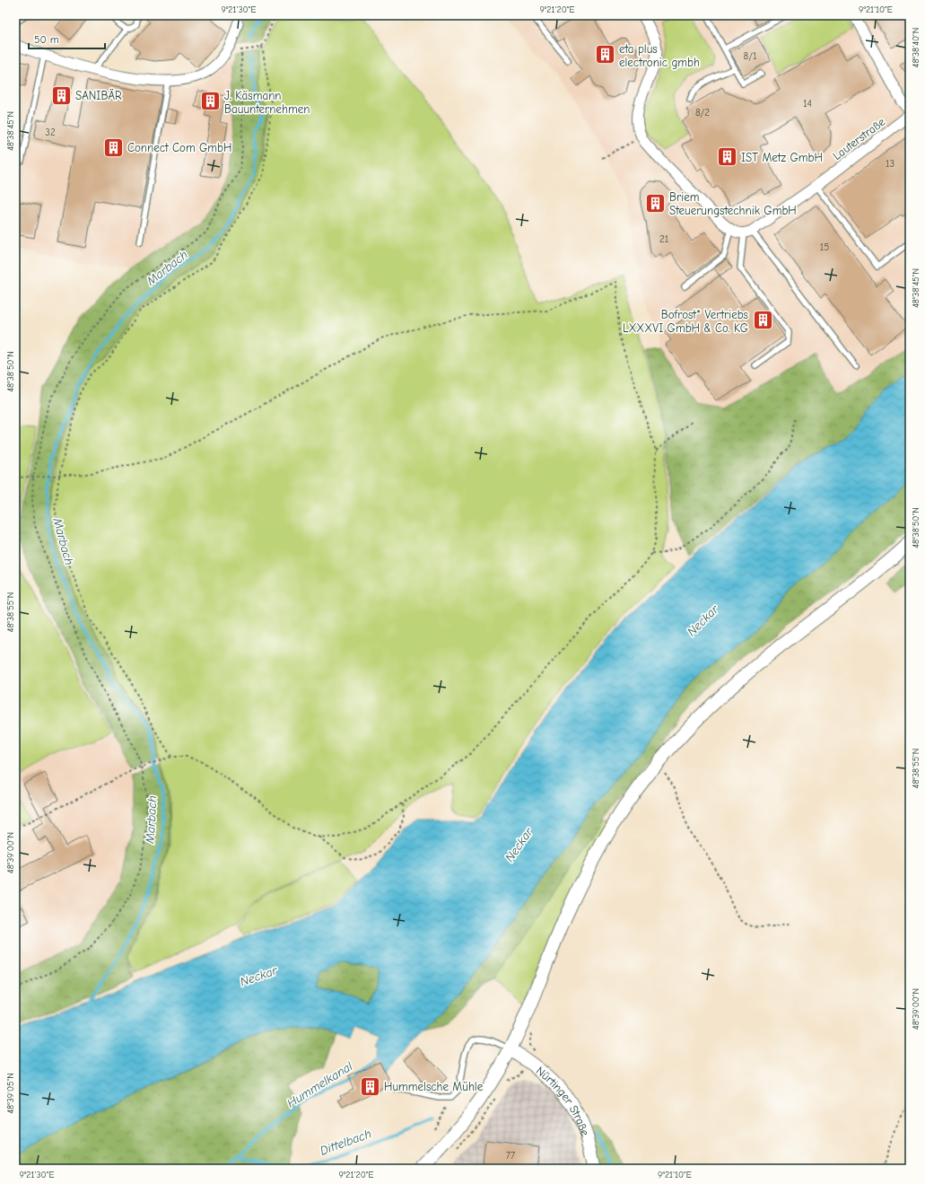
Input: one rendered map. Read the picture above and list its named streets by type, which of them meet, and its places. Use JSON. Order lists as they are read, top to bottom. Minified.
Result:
{"streets":{"street":["Lauterstraße","Nürtinger Straße"]},"water":["Marbach","Neckar","Hummelkanal","Dittelbach"],"places":{"building":["eta plus electronic gmbh","SANIBÄR","J. Käsmann Bauunternehmen","Connect Com GmbH","IST Metz GmbH","Briem Steuerungstechnik GmbH","Bofrost* Vertriebs LXXXVI GmbH & Co. KG","Hummelsche Mühle"]},"house_numbers":["8/1","14","8/2","32","13","21","15","77"],"scale_bar":"50 m","coordinates":["9°21'30\"E","9°21'20\"E","9°21'10\"E","48°38'40\"N","48°38'45\"N","48°38'50\"N","48°38'55\"N","48°39'00\"N","48°39'05\"N"]}
